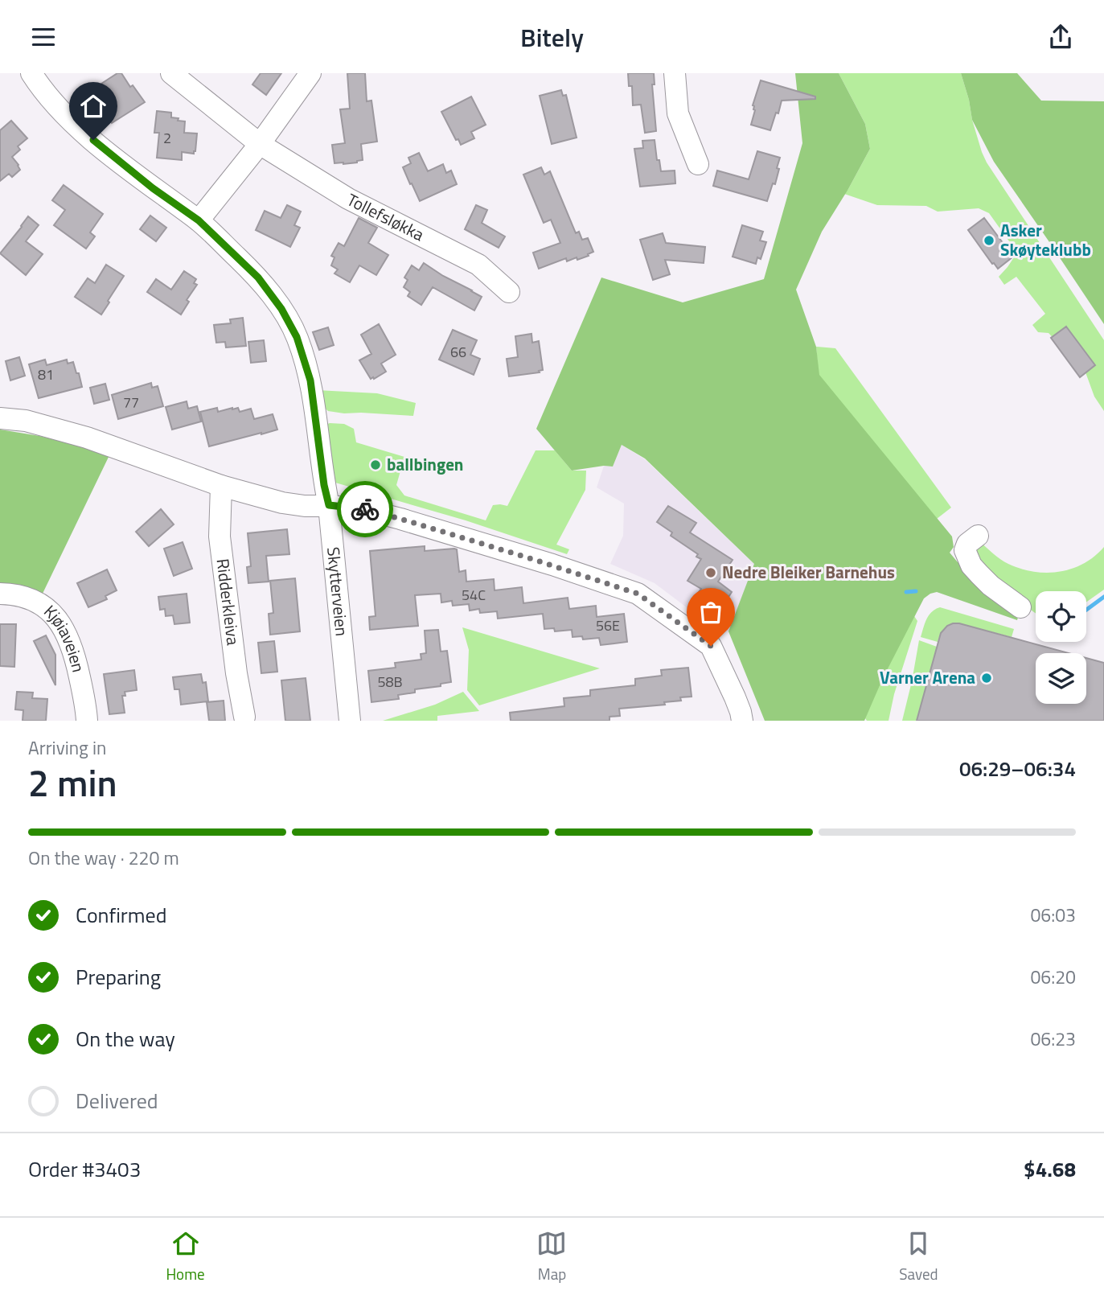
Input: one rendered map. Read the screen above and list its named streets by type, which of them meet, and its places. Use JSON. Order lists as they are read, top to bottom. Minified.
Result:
{"streets":{"street":["Tollefsløkka","Skytterveien","Ridderkleiva","Kjøiaveien"]},"places":["Asker Skøyteklubb","ballbingen","Nedre Bleiker Barnehus","Varner Arena"],"house_numbers":["2","66","81","77","54C","56E","58B"],"page":{"header":"Bitely","heading":["2 min","Arriving in","06:29–06:34"],"panel":["Order #3403","$4.68"],"bar":"On the way · 220 m","list":[["Confirmed","06:03"],["Preparing","06:20"],["On the way","06:23"],"Delivered"],"tabs":["Home","Map","Saved"]}}
